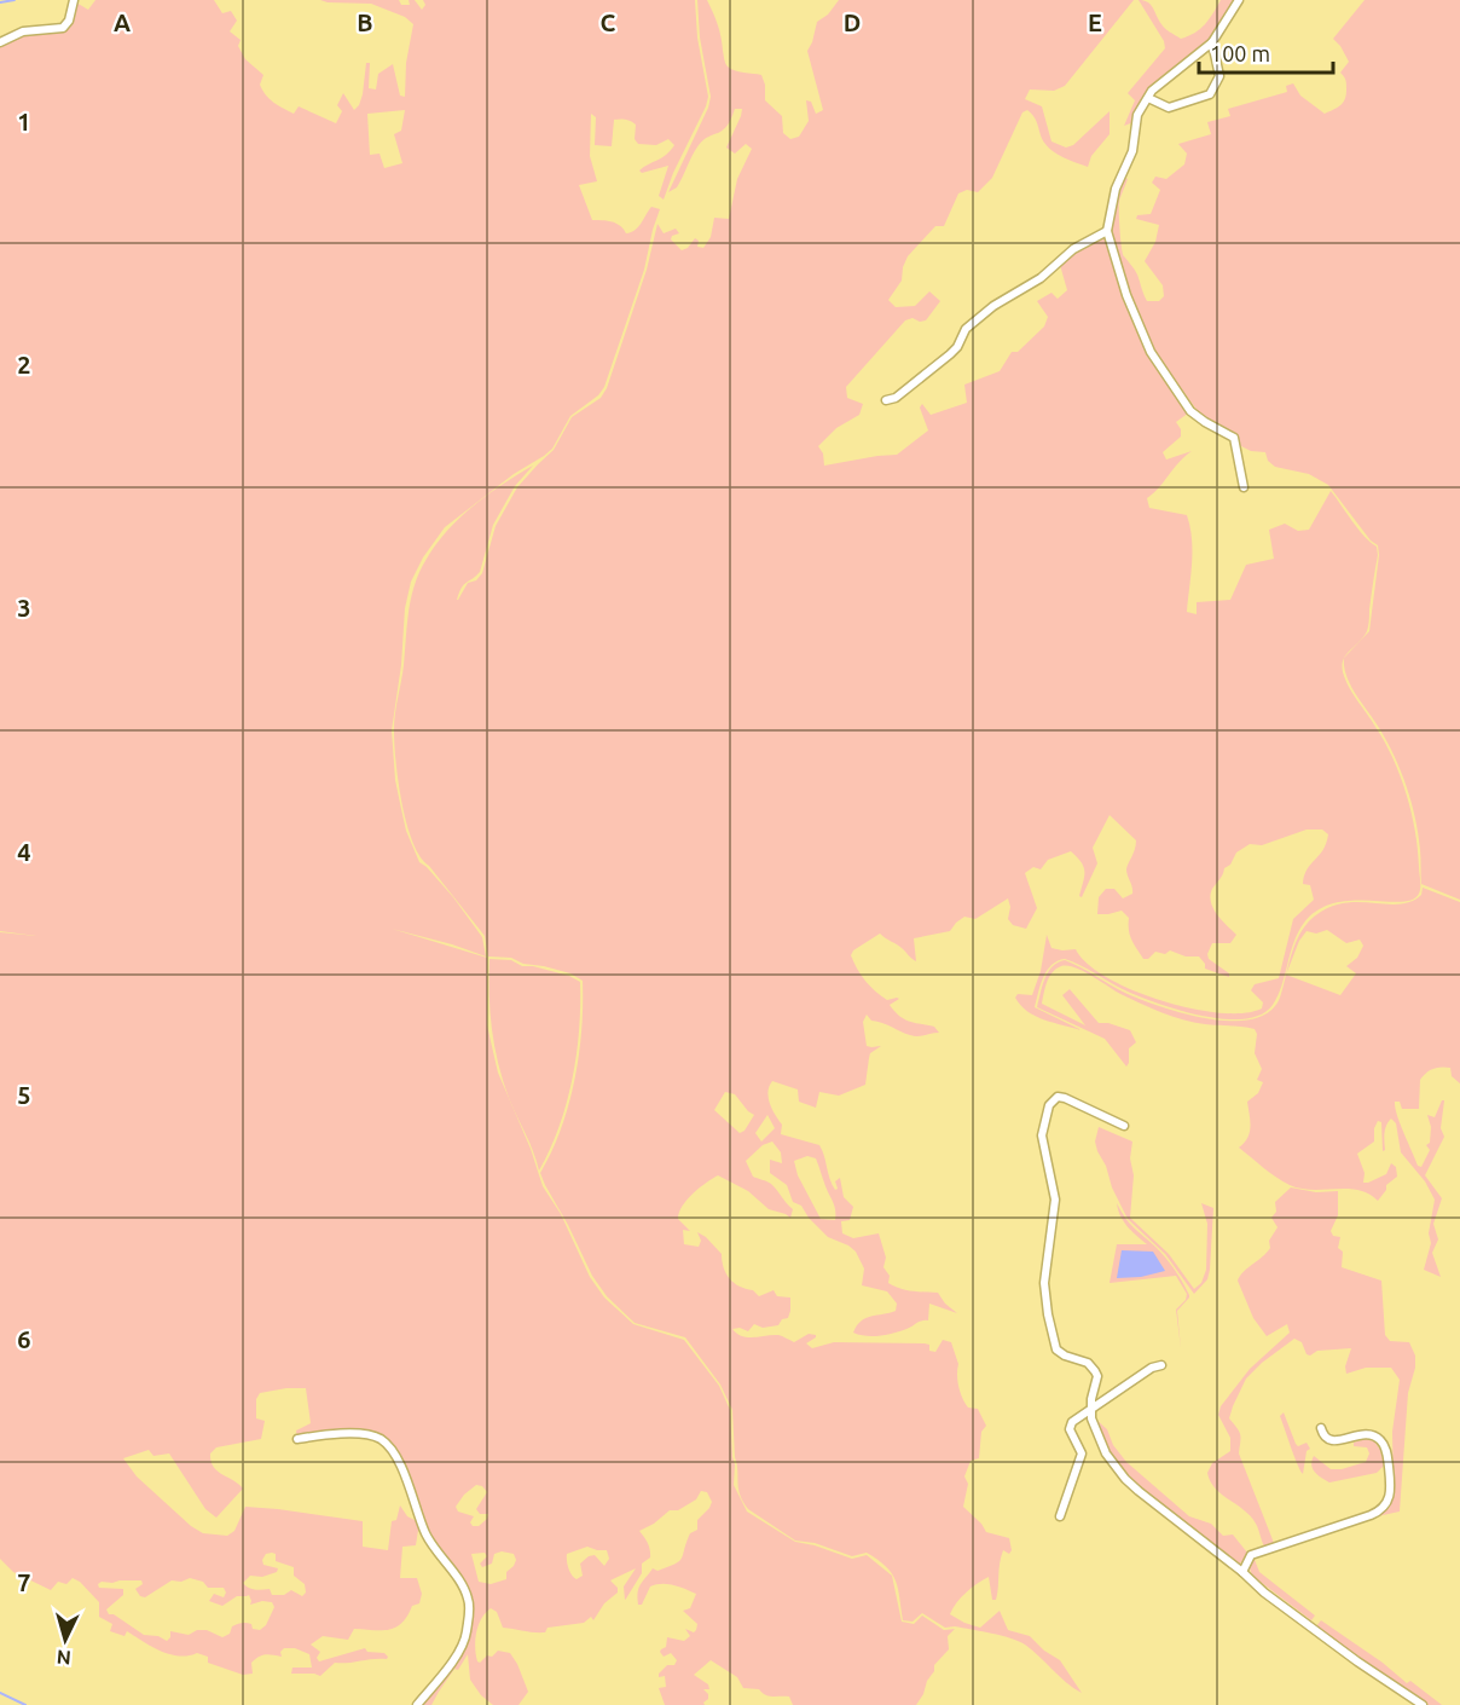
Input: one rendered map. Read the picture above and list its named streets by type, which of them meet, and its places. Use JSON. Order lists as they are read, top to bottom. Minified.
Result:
{"scale_bar":"100 m","north":"bottom","grid":{"columns":["A","B","C","D","E"],"rows":["1","2","3","4","5","6","7"]}}
